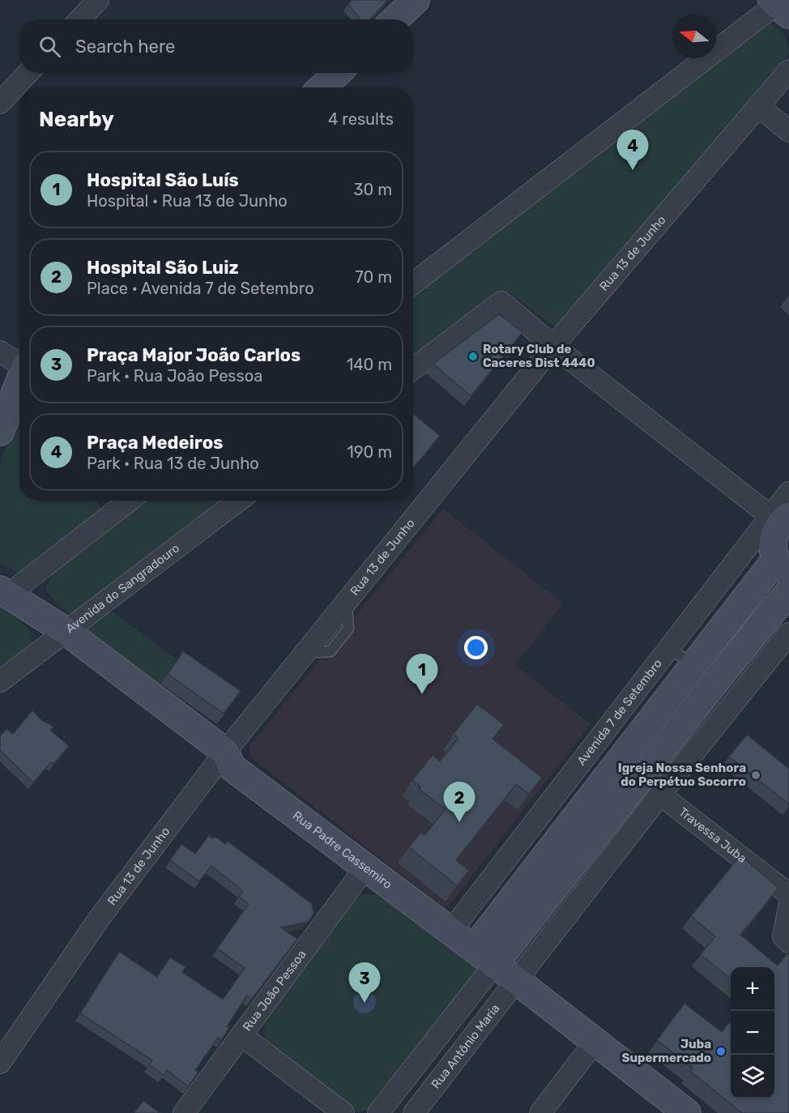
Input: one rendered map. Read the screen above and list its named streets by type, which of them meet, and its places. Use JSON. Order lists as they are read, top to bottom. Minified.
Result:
{"streets":{"main road":["Avenida 7 de Setembro","Rua Padre Cassemiro"],"street":["Rua 13 de Junho","Avenida do Sangradouro","Travessa Juba","Rua João Pessoa","Rua Antônio Maria"]},"crossings":[["Rua 13 de Junho","Rua Padre Cassemiro"],["Avenida do Sangradouro","Rua Padre Cassemiro"],["Avenida 7 de Setembro","Travessa Juba"],["Avenida 7 de Setembro","Rua Padre Cassemiro"],["Avenida 7 de Setembro","Rua Antônio Maria"],["Rua Padre Cassemiro","Rua João Pessoa"],["Rua Padre Cassemiro","Rua Antônio Maria"]],"places":["Rotary Club de Caceres Dist 4440","Igreja Nossa Senhora do Perpétuo Socorro","Juba Supermercado"],"north":"left","page":{"search":"Search here","heading":["Nearby","4 results"],"pins":["4","1","2","3"],"list":[{"mark":"1","name":"Hospital São Luís","note":"Hospital · Rua 13 de Junho","value":"30 m"},{"mark":"2","name":"Hospital São Luiz","note":"Place · Avenida 7 de Setembro","value":"70 m"},{"mark":"3","name":"Praça Major João Carlos","note":"Park · Rua João Pessoa","value":"140 m"},{"mark":"4","name":"Praça Medeiros","note":"Park · Rua 13 de Junho","value":"190 m"}],"map_buttons":["+","−"]}}
